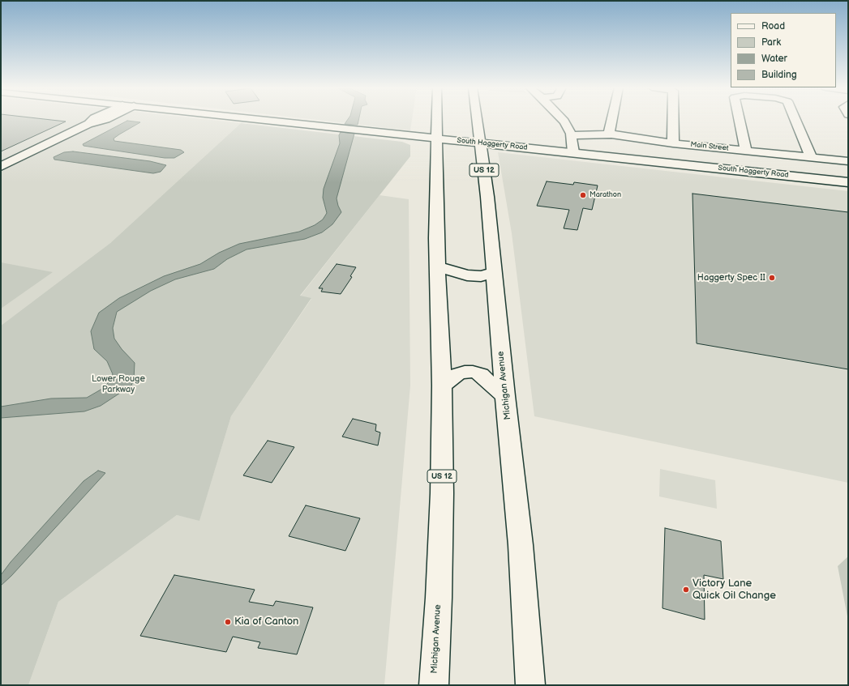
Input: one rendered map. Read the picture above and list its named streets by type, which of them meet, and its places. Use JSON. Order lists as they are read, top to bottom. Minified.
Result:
{"streets":{"main road":["South Haggerty Road","Main Street","US 12","Michigan Avenue"]},"crossings":[["South Haggerty Road","Michigan Avenue"]],"parks":["Lower Rouge Parkway"],"places":["Marathon","Haggerty Spec II","Victory Lane Quick Oil Change","Kia of Canton"],"legend":["Road","Park","Water","Building"]}
